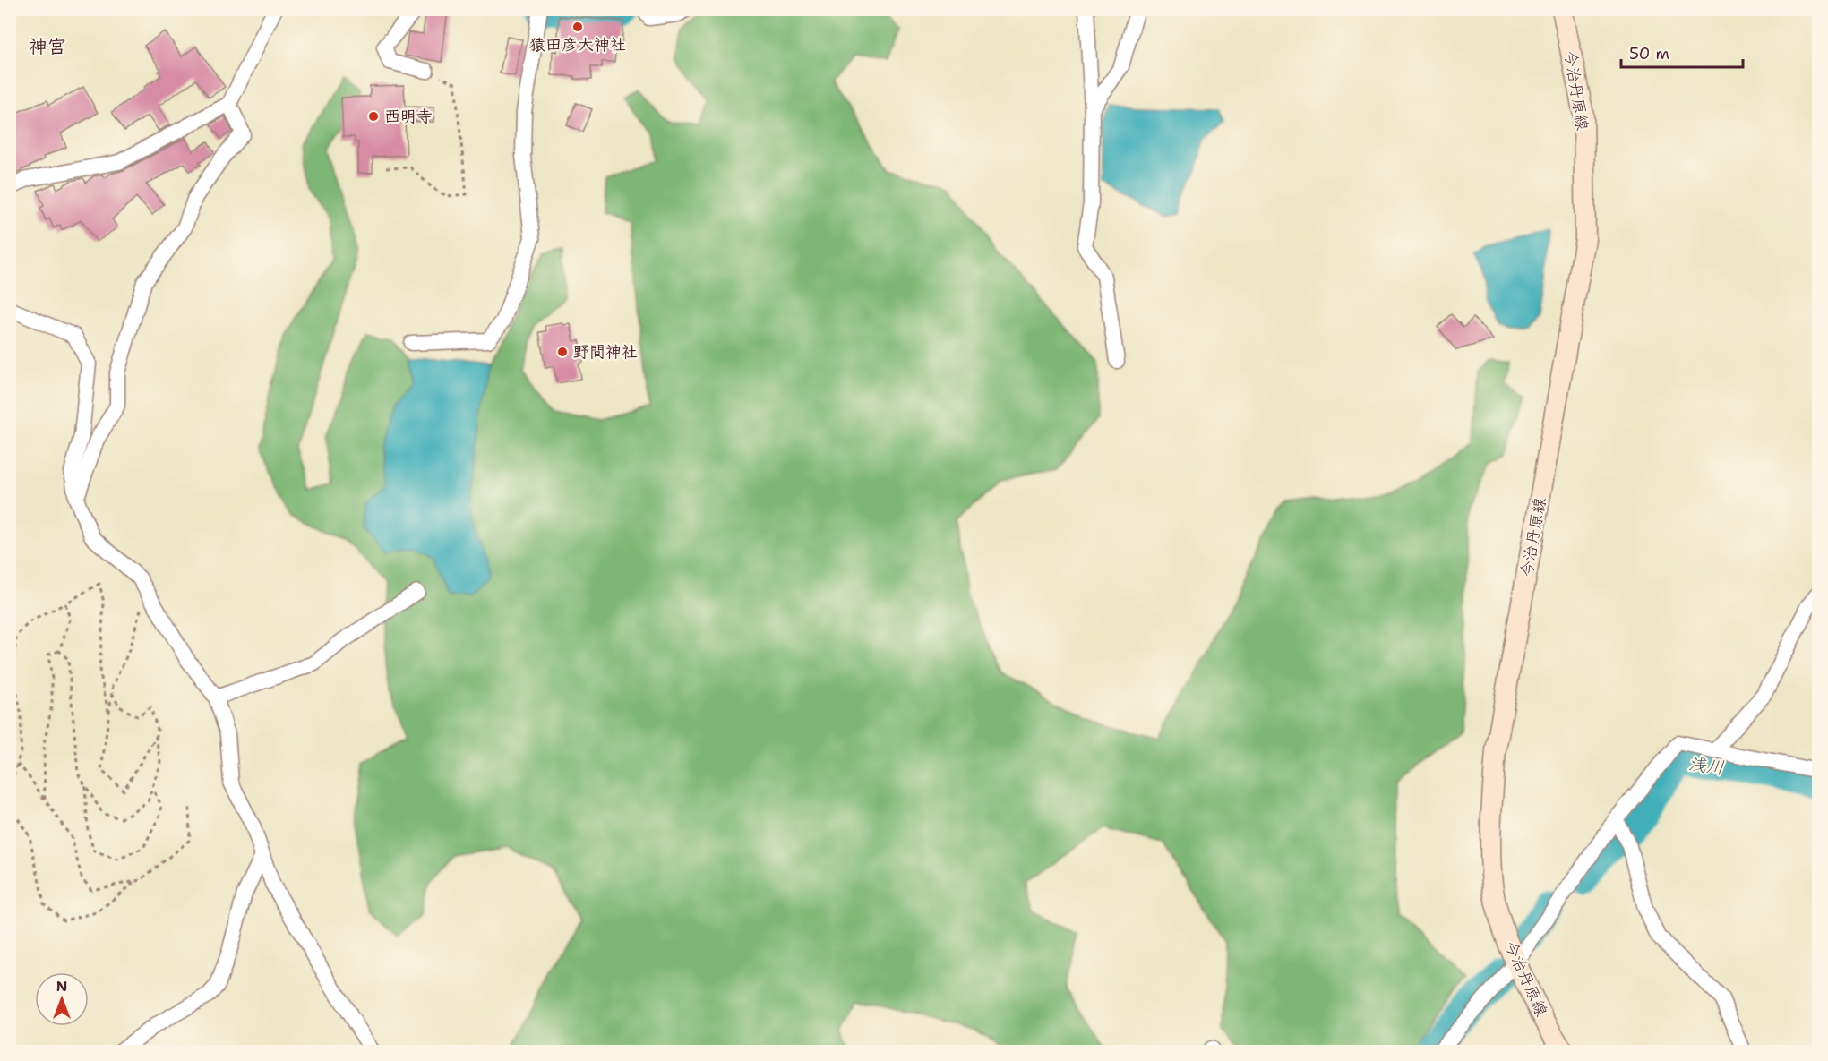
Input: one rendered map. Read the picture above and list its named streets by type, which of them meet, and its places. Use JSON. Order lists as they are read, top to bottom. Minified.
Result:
{"streets":{"main road":["今治丹原線"]},"districts":["神宮"],"water":["浅川"],"places":["猿田彦大神社","西明寺","野間神社"],"scale_bar":"50 m","north":"top"}
